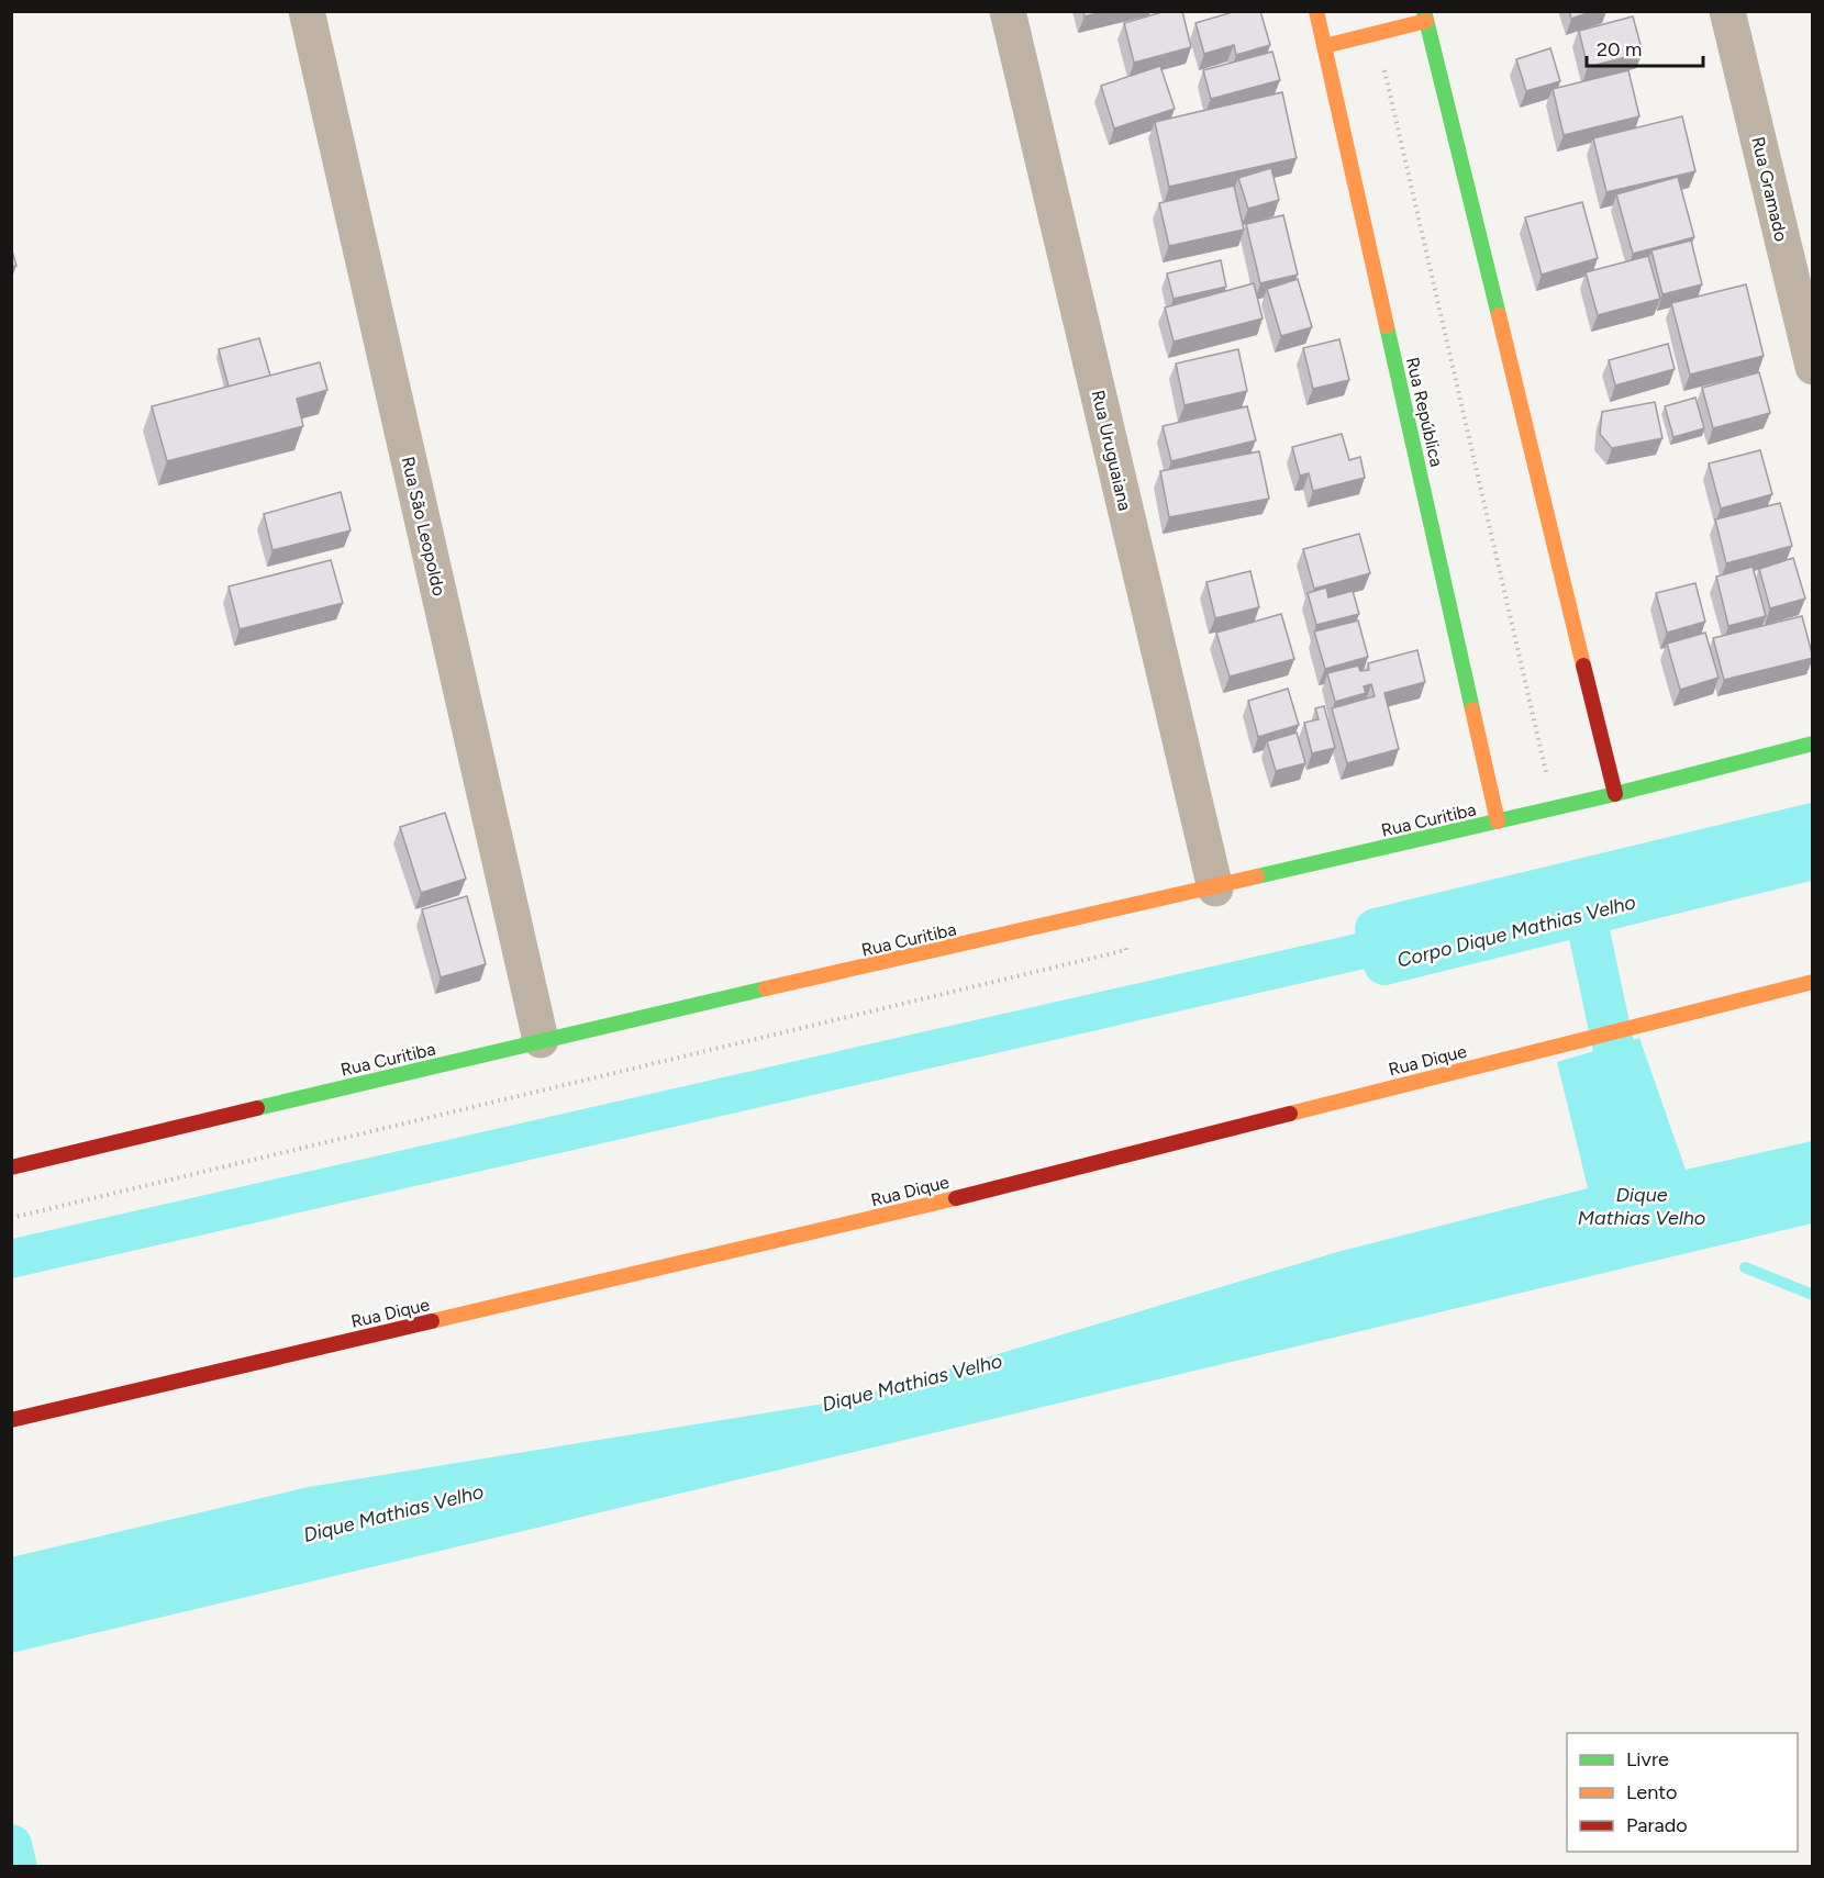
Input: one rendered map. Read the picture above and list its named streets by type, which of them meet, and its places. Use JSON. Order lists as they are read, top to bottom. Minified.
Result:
{"streets":{"street":["Rua Gramado","Rua República","Rua Uruguaiana","Rua São Leopoldo","Rua Curitiba","Rua Dique"]},"crossings":[["Rua República","Rua Curitiba"],["Rua Uruguaiana","Rua Curitiba"],["Rua São Leopoldo","Rua Curitiba"]],"water":["Corpo Dique Mathias Velho","Dique Mathias Velho"],"legend":["Livre","Lento","Parado"],"scale_bar":"20 m"}
